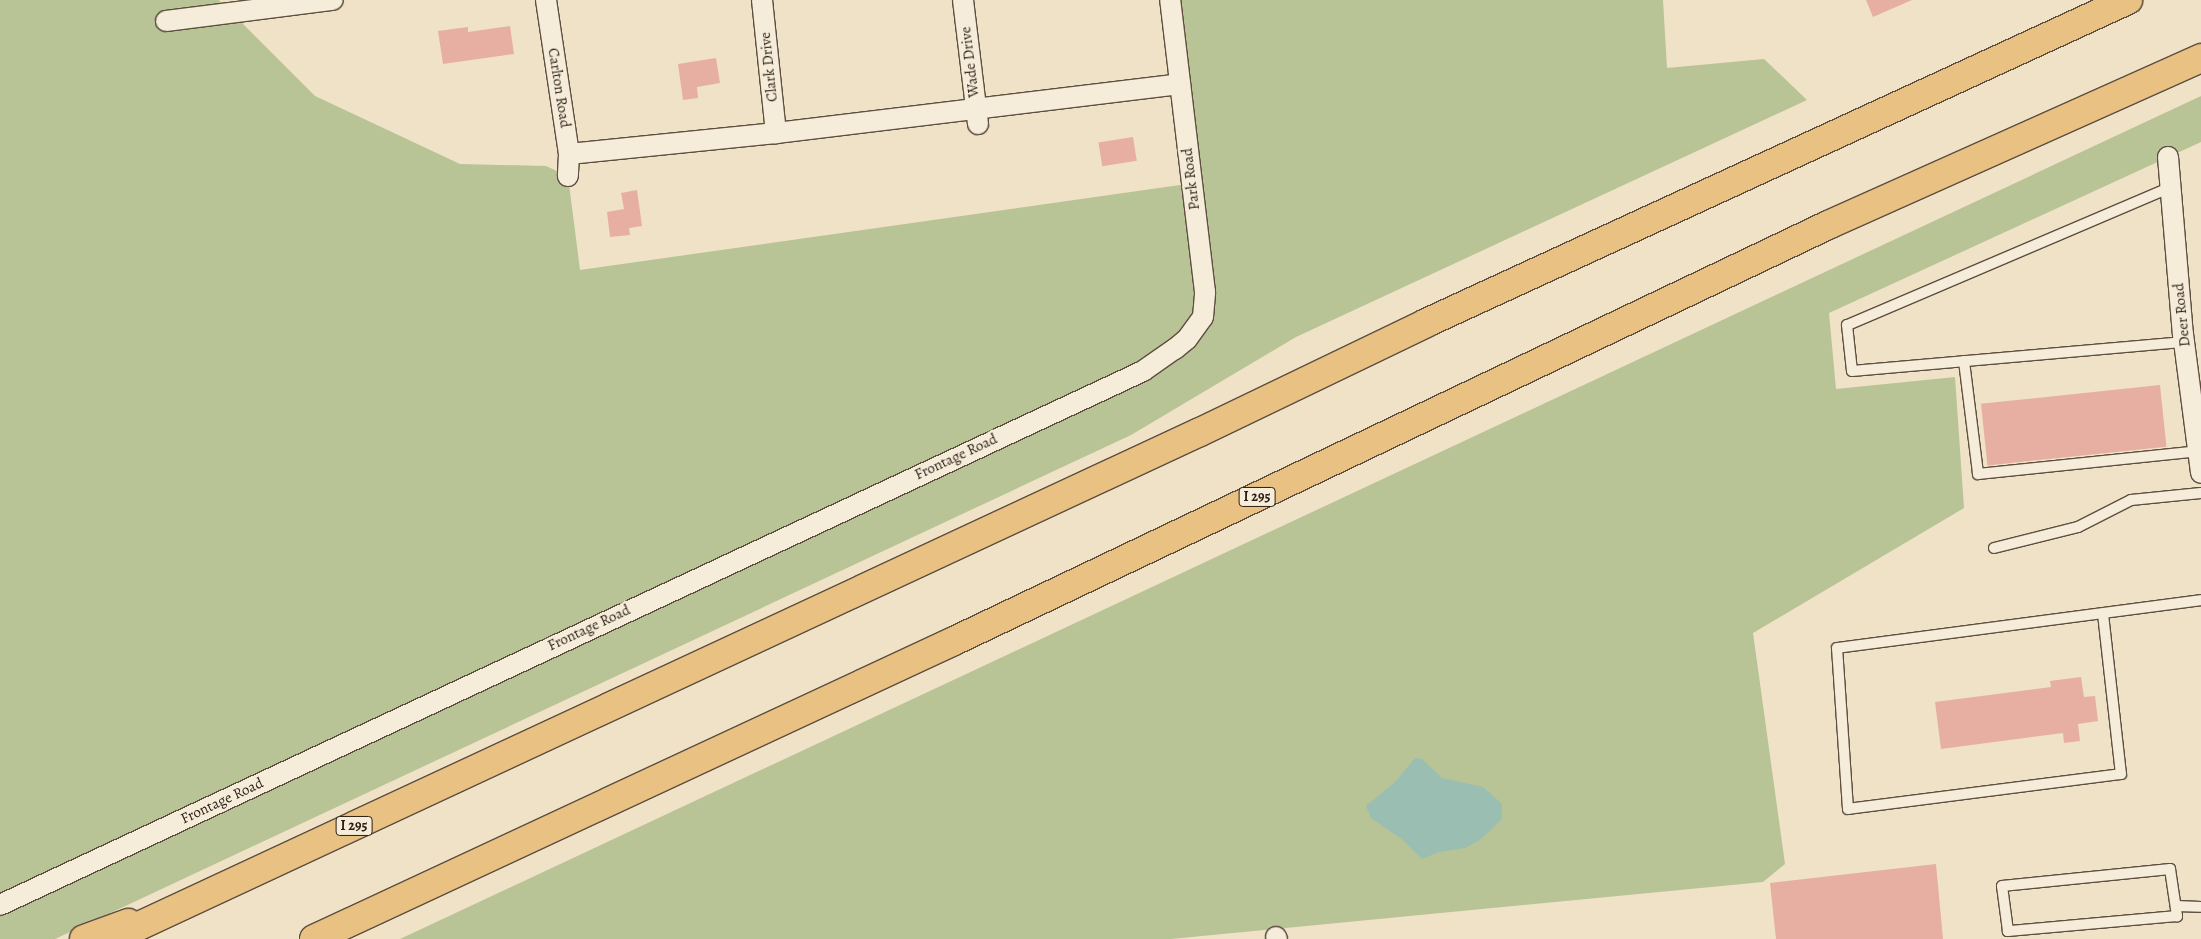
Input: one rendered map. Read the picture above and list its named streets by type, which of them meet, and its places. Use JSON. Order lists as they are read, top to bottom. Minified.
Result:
{"streets":{"highway":["I 295"],"street":["Wade Drive","Clark Drive","Carlton Road","Park Road","Deer Road","Frontage Road"]},"crossings":[["Park Road","Frontage Road"]]}
